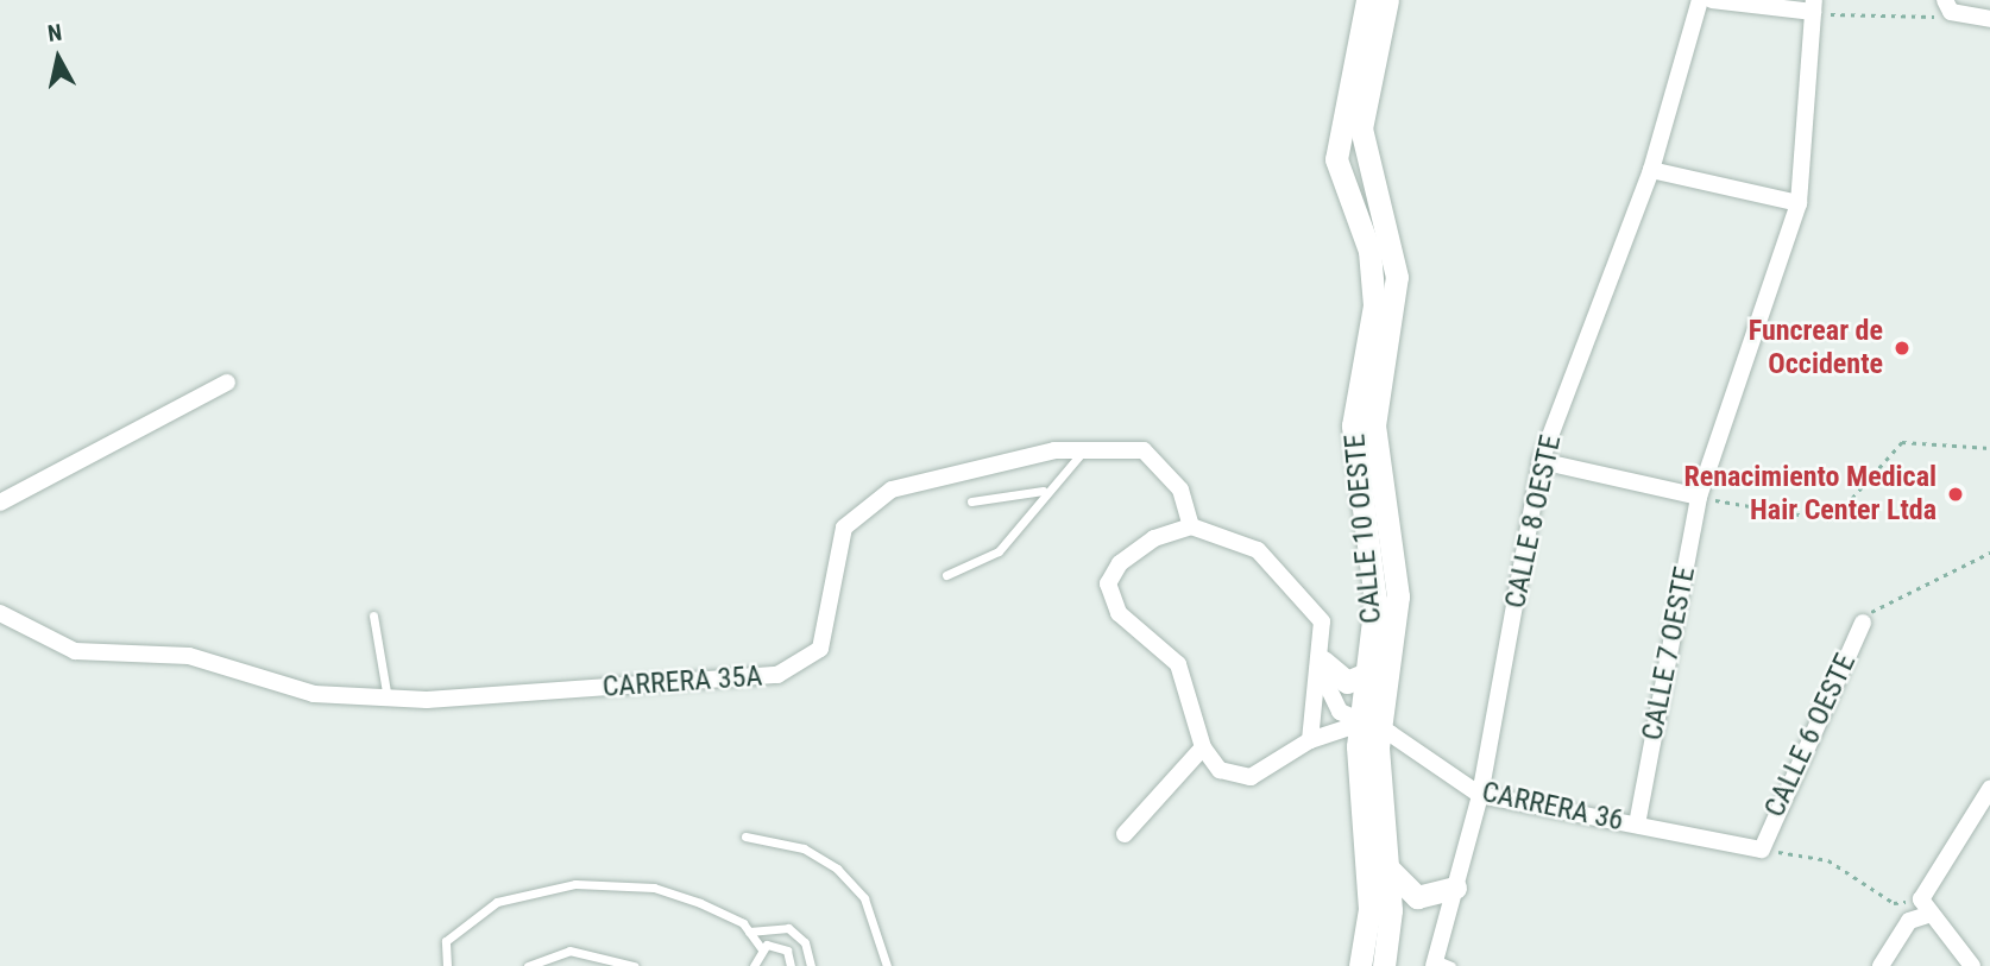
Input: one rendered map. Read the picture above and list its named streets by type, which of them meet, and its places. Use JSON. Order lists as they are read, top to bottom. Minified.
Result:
{"streets":{"main road":["CALLE 10 OESTE"],"street":["CALLE 8 OESTE","CALLE 7 OESTE","CARRERA 35A","CALLE 6 OESTE","CARRERA 36"]},"crossings":[["CALLE 8 OESTE","CARRERA 36"],["CALLE 10 OESTE","CARRERA 36"],["CALLE 7 OESTE","CARRERA 36"],["CALLE 6 OESTE","CARRERA 36"]],"places":["Funcrear de Occidente","Renacimiento Medical Hair Center Ltda"],"north":"top"}
